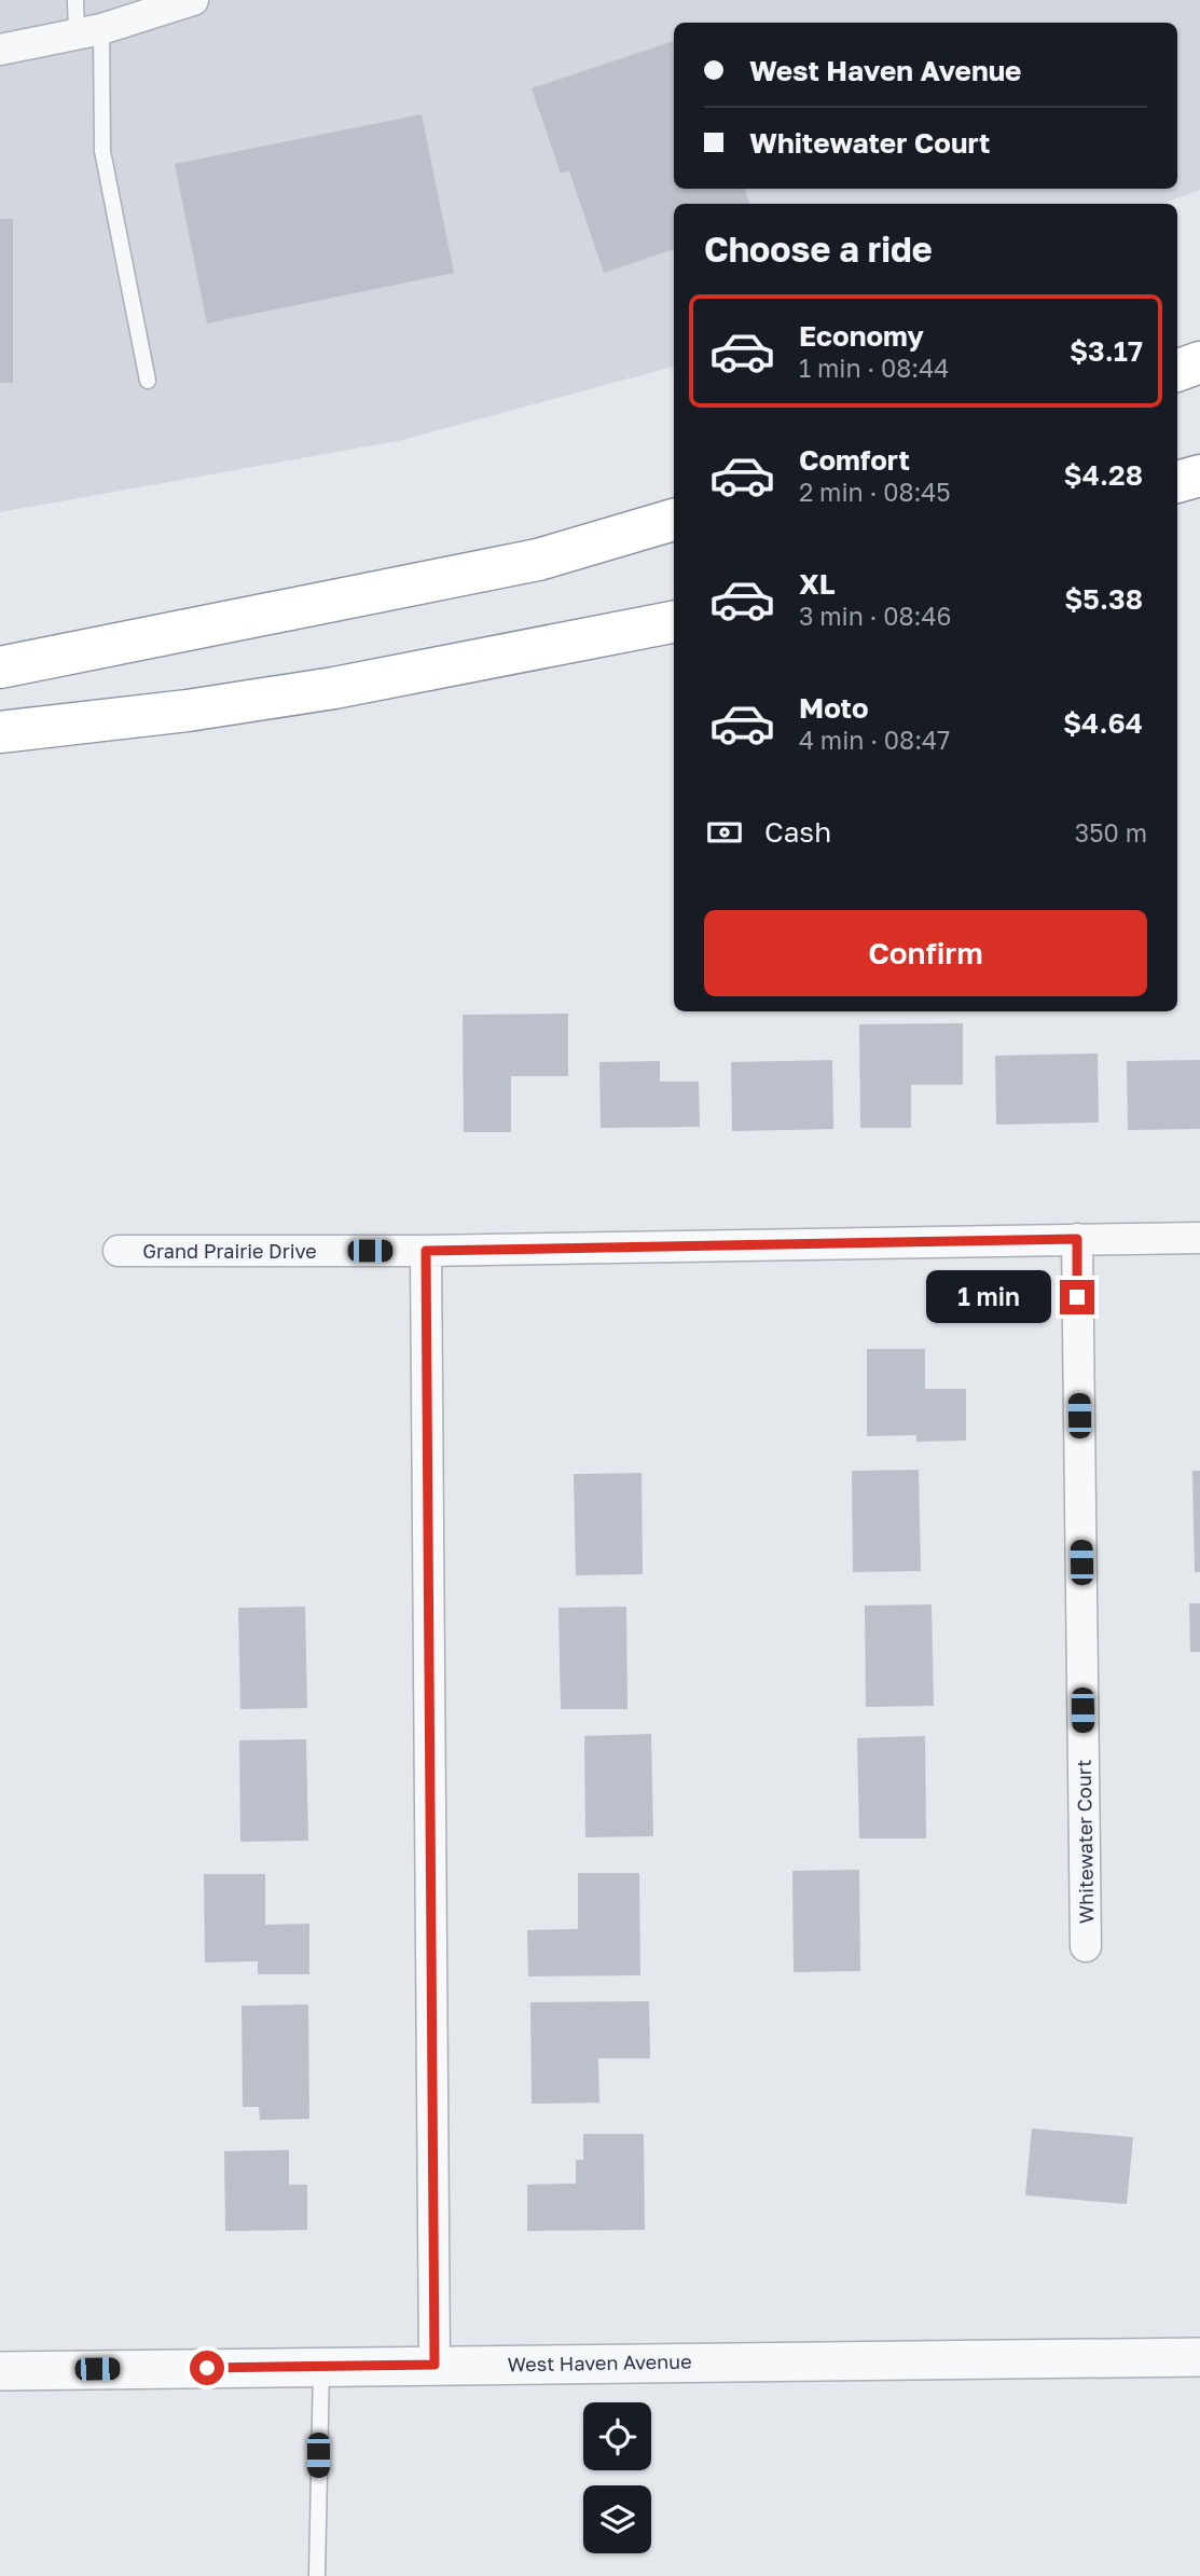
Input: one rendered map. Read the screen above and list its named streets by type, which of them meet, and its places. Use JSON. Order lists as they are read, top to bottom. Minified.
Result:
{"streets":{"street":["Grand Prairie Drive","Whitewater Court","West Haven Avenue"]},"crossings":[["Grand Prairie Drive","Whitewater Court"]],"page":{"banner":["West Haven Avenue","Whitewater Court"],"heading":"Choose a ride","list":[{"name":"Economy","note":"1 min · 08:44","value":"$3.17"},{"name":"Comfort","note":"2 min · 08:45","value":"$4.28"},{"name":"XL","note":"3 min · 08:46","value":"$5.38"},{"name":"Moto","note":"4 min · 08:47","value":"$4.64"}],"pay":["Cash","350 m"],"buttons":"Confirm","bubble":"1 min"}}
